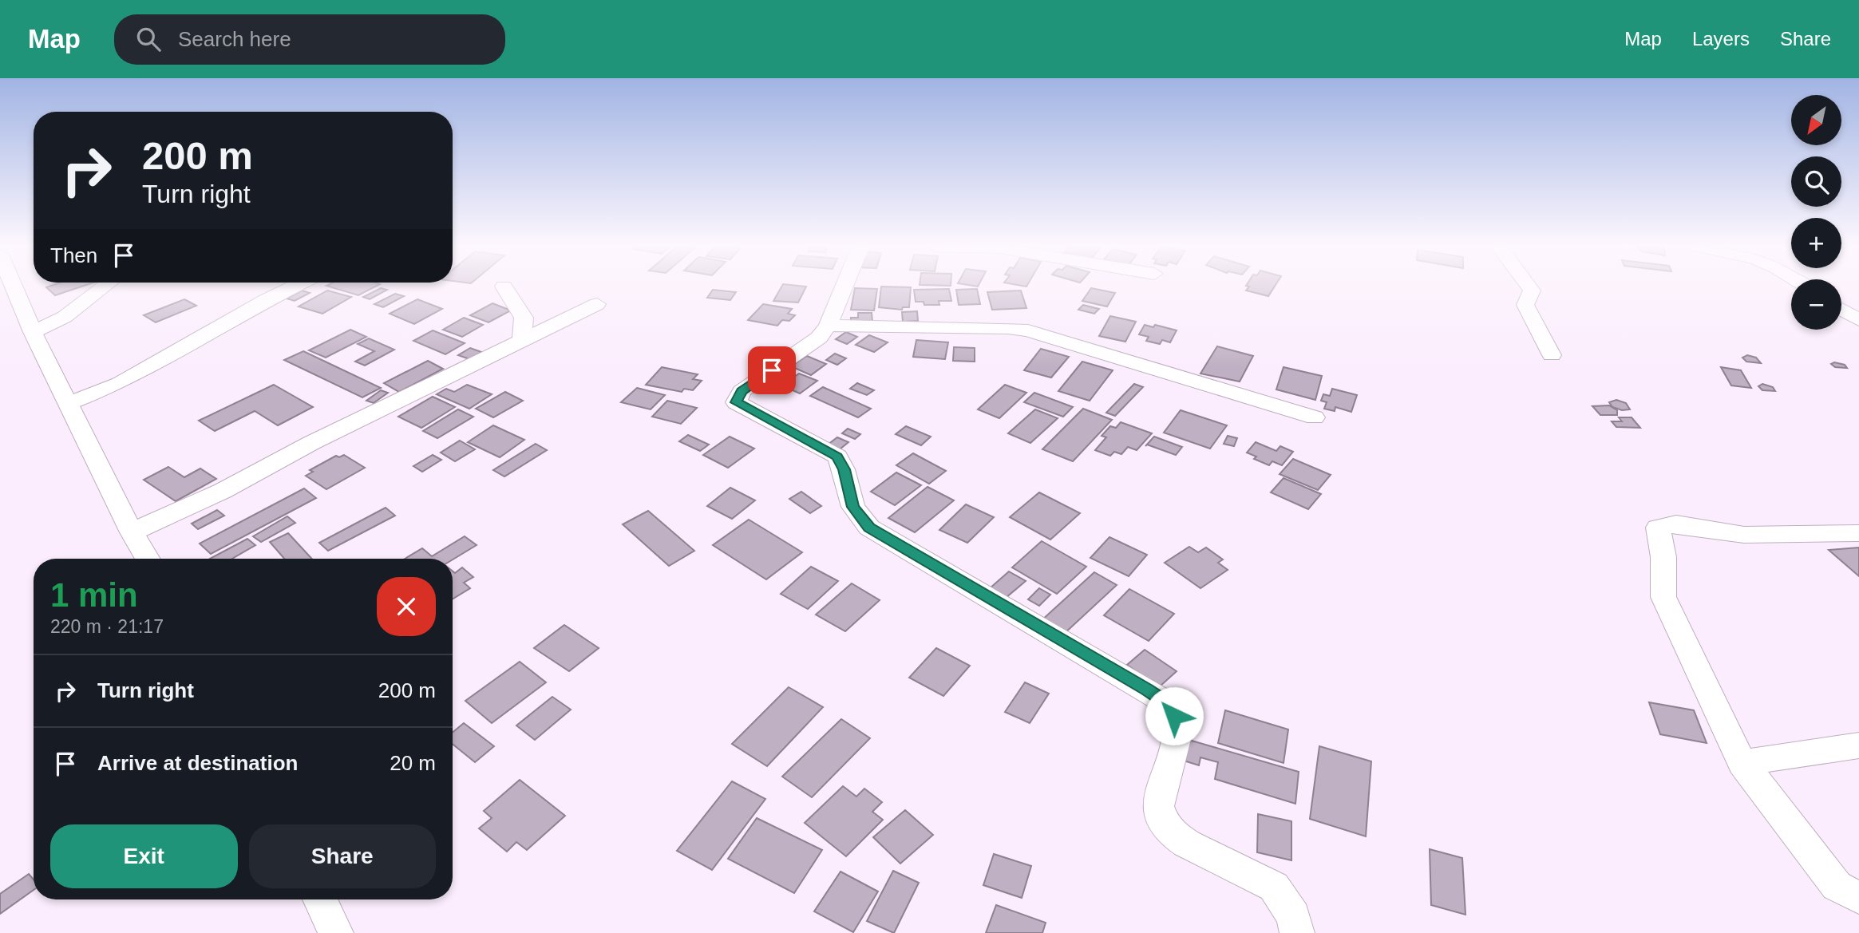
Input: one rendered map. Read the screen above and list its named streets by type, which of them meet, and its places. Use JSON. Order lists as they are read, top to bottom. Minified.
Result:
{"north":"bottom left","page":{"header":"Map","search":"Search here","nav":["Map","Layers","Share"],"map_buttons":["+","−"],"turn":["200 m","Turn right"],"then":"Then","heading":["1 min","220 m · 21:17"],"list":[{"name":"Turn right","value":"200 m"},{"name":"Arrive at destination","value":"20 m"}],"buttons":["Exit","Share"]}}
